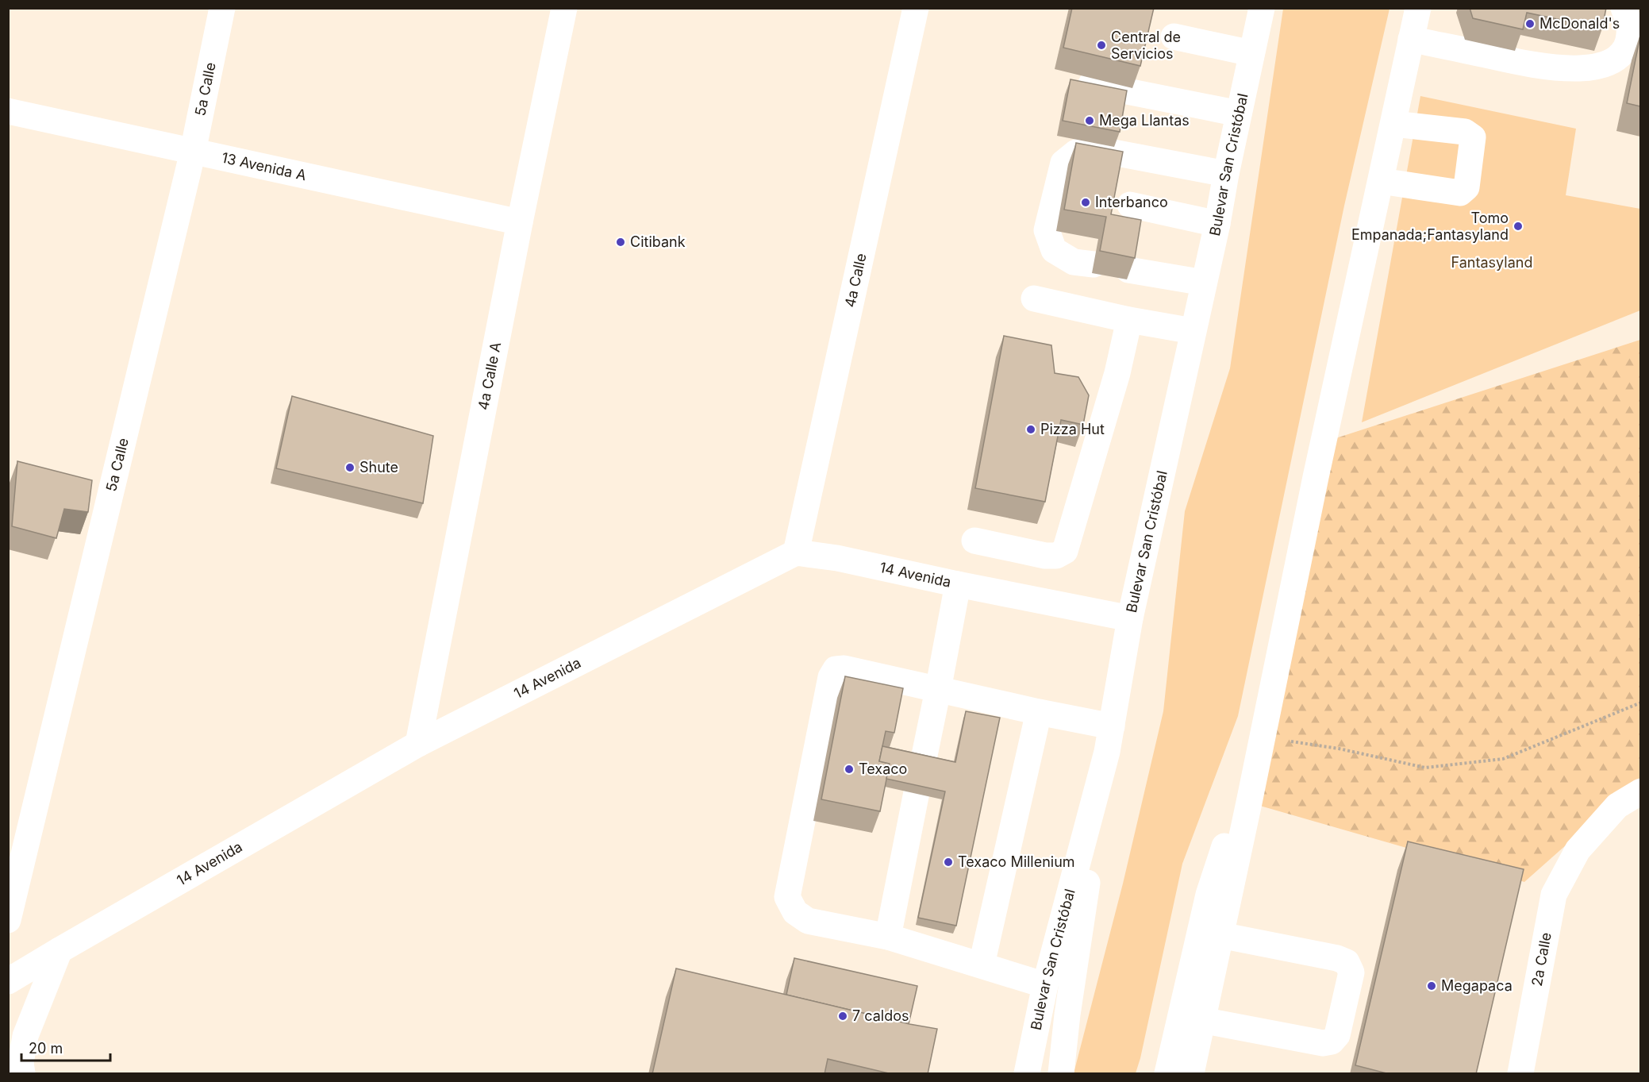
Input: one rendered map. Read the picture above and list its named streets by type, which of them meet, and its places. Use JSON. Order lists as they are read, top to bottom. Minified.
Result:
{"streets":{"street":["5a Calle","Bulevar San Cristóbal","13 Avenida A","4a Calle","4a Calle A","14 Avenida","2a Calle"]},"crossings":[["5a Calle","13 Avenida A"],["Bulevar San Cristóbal","14 Avenida"],["13 Avenida A","4a Calle A"],["4a Calle","14 Avenida"],["4a Calle A","14 Avenida"]],"parks":["Fantasyland"],"places":["McDonald's","Central de Servicios","Mega Llantas","Interbanco","Tomo Empanada;Fantasyland","Citibank","Pizza Hut","Shute","Texaco","Texaco Millenium","Megapaca","7 caldos"],"scale_bar":"20 m"}
